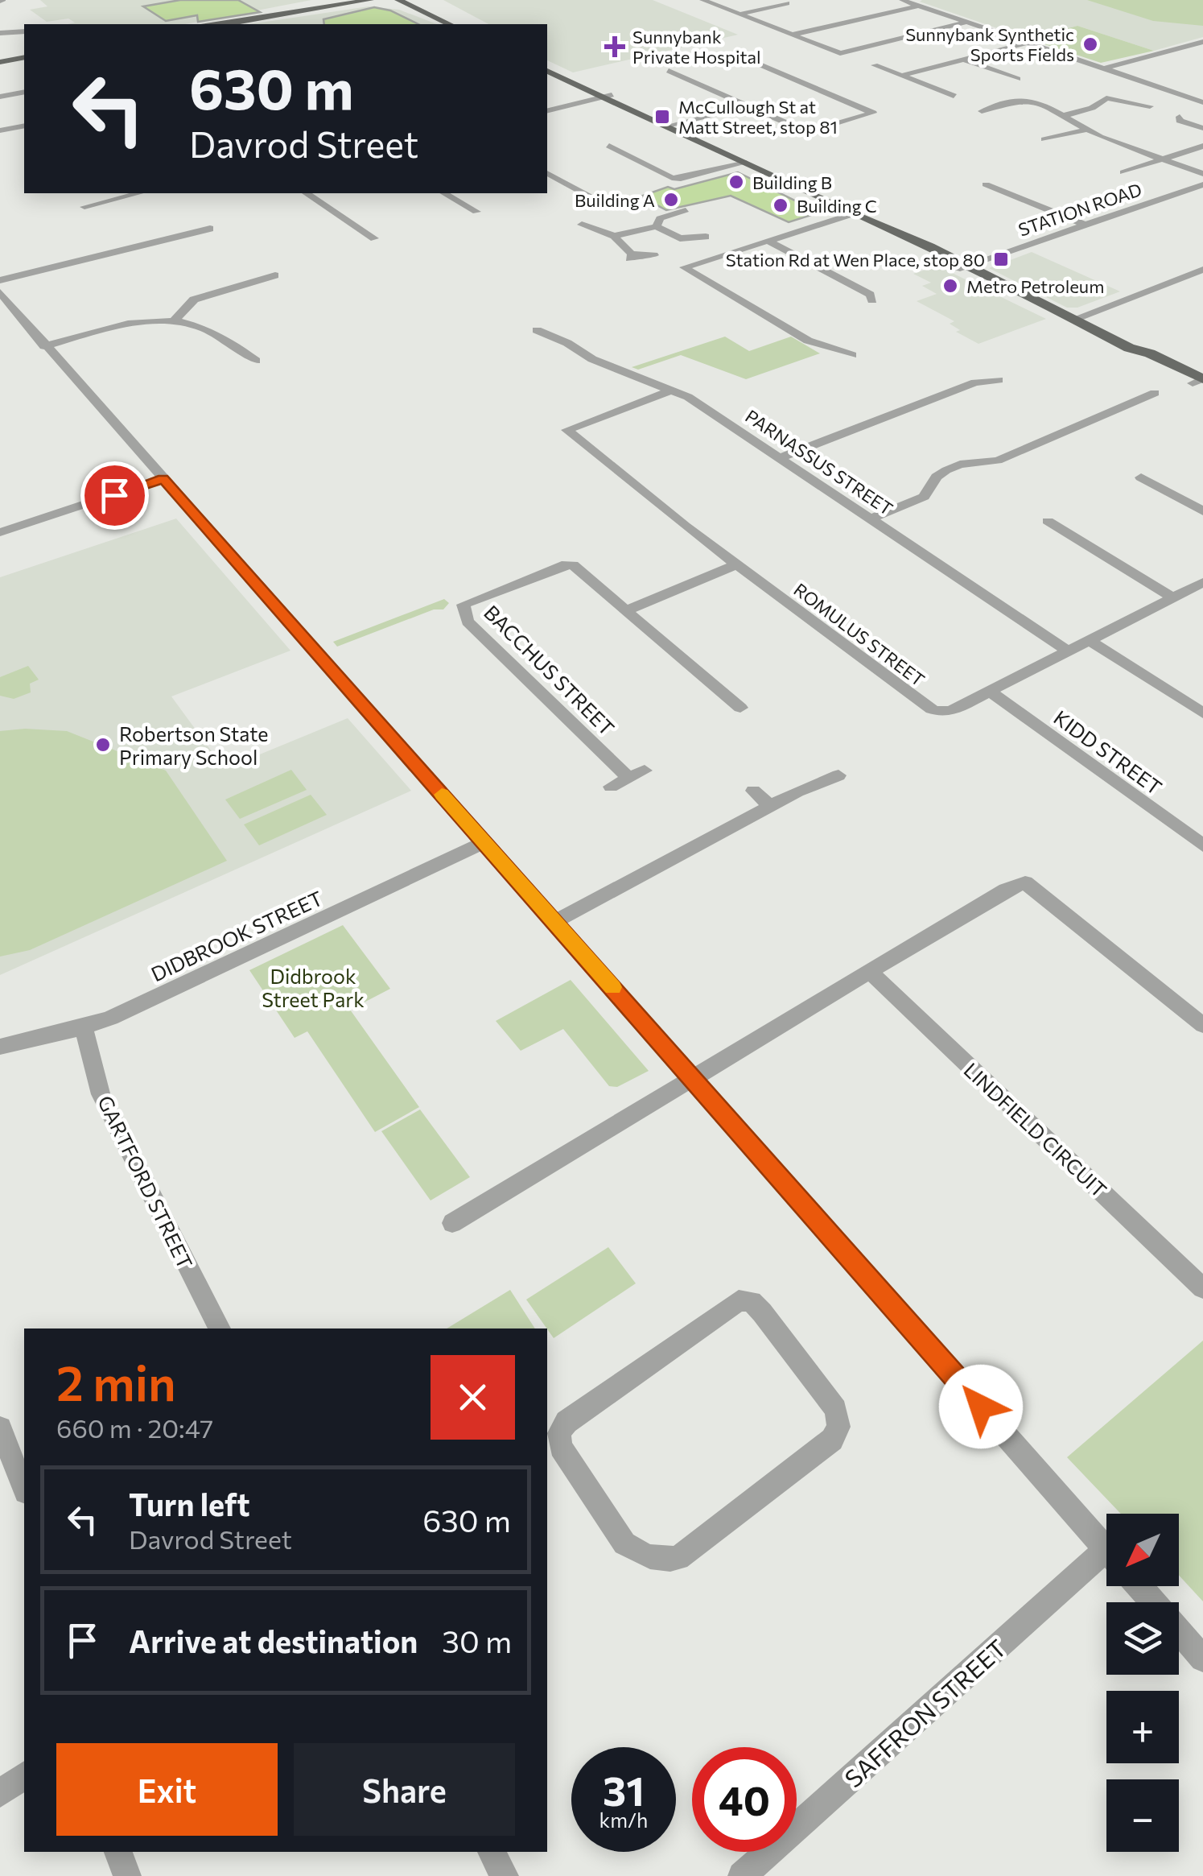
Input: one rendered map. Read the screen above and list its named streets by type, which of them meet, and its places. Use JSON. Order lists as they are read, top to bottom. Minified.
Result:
{"streets":{"street":["STATION ROAD","PARNASSUS STREET","ROMULUS STREET","BACCHUS STREET","KIDD STREET","DIDBROOK STREET","LINDFIELD CIRCUIT","GARTFORD STREET","SAFFRON STREET"]},"crossings":[["PARNASSUS STREET","ROMULUS STREET"],["ROMULUS STREET","KIDD STREET"],["DIDBROOK STREET","GARTFORD STREET"]],"parks":["Didbrook Street Park"],"places":{"other":["Sunnybank Synthetic Sports Fields","Building B","Building A","Building C","Metro Petroleum","Robertson State Primary School"],"health":["Sunnybank Private Hospital"],"transit":["McCullough St at Matt Street, stop 81","Station Rd at Wen Place, stop 80"]},"north":"bottom left","page":{"turn":["630 m","Davrod Street"],"heading":["2 min","660 m · 20:47"],"list":[{"name":"Turn left","note":"Davrod Street","value":"630 m"},{"name":"Arrive at destination","value":"30 m"}],"map_buttons":["+","−"],"buttons":["Exit","Share"],"speed":"31 km/h","limit":"40"}}
